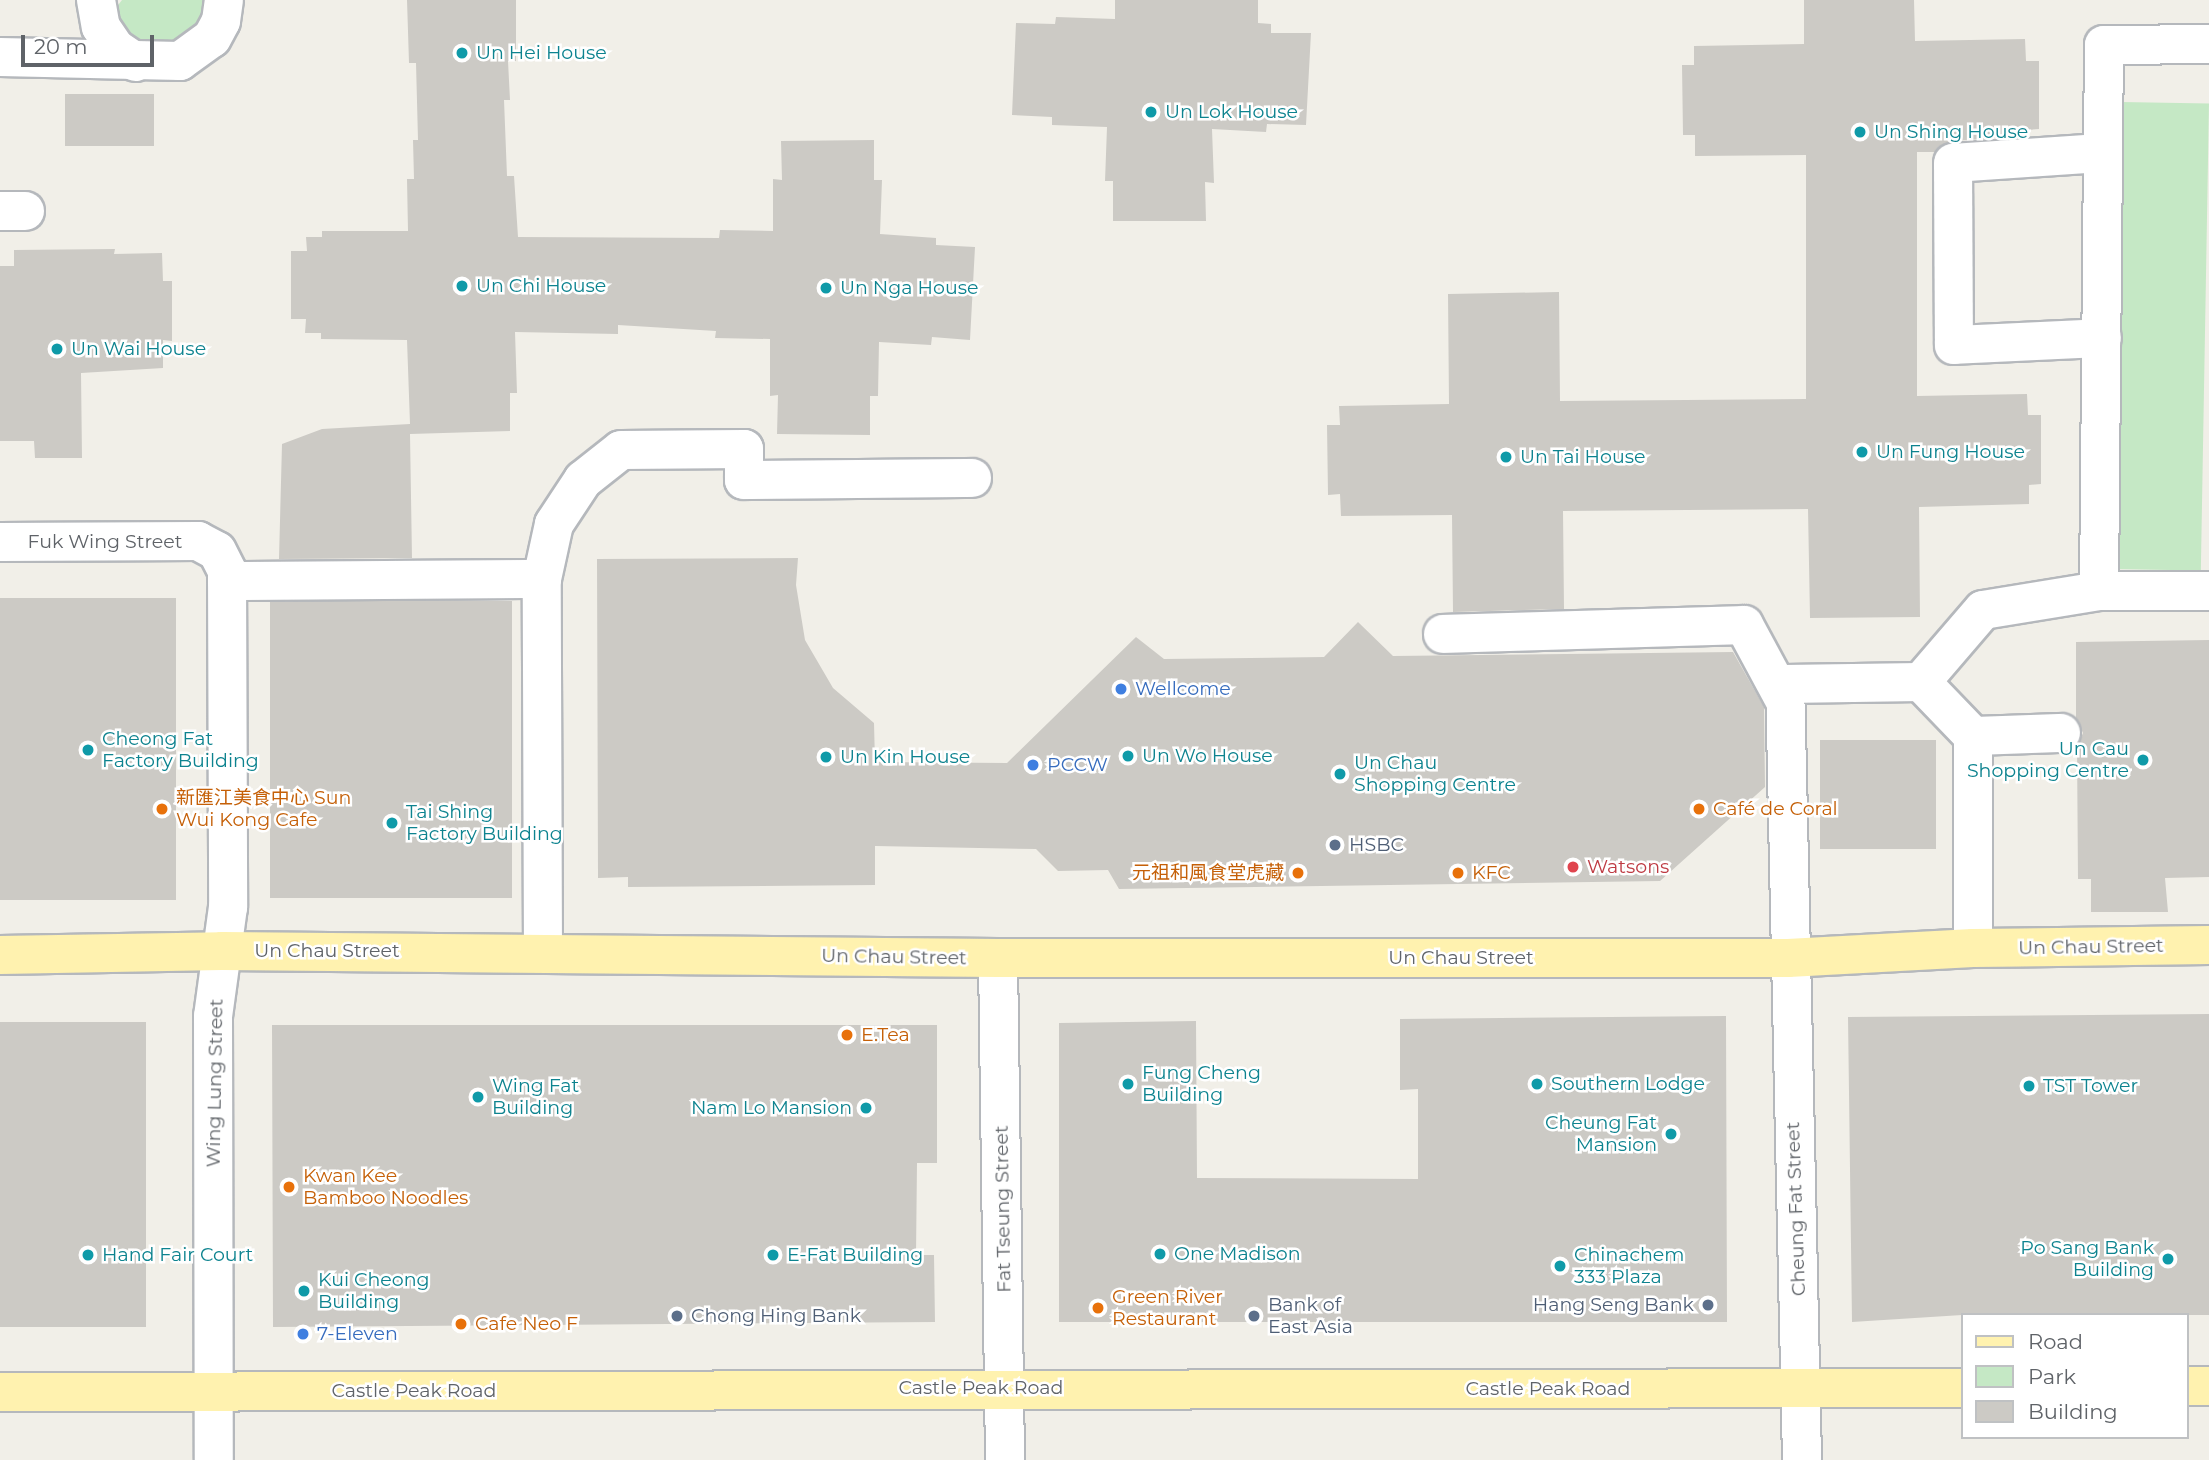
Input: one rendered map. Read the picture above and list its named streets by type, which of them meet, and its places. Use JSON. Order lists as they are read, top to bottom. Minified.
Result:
{"streets":{"main road":["Un Chau Street","Castle Peak Road"],"street":["Fuk Wing Street","Wing Lung Street","Fat Tseung Street","Cheung Fat Street"]},"crossings":[["Fuk Wing Street","Wing Lung Street"],["Un Chau Street","Wing Lung Street"],["Un Chau Street","Fat Tseung Street"],["Un Chau Street","Cheung Fat Street"],["Wing Lung Street","Castle Peak Road"],["Fat Tseung Street","Castle Peak Road"],["Cheung Fat Street","Castle Peak Road"]],"places":["Un Hei House","Un Lok House","Un Shing House","Un Chi House","Un Nga House","Un Wai House","Un Fung House","Un Tai House","Wellcome","Cheong Fat Factory Building","Un Wo House","Un Kin House","Un Cau Shopping Centre","PCCW","Un Chau Shopping Centre","新匯江美食中心 Sun Wui Kong Cafe","Café de Coral","Tai Shing Factory Building","HSBC","Watsons","元祖和風食堂虎藏","KFC","E.Tea","Fung Cheng Building","Southern Lodge","TST Tower","Wing Fat Building","Nam Lo Mansion","Cheung Fat Mansion","Kwan Kee Bamboo Noodles","One Madison","Hand Fair Court","E-Fat Building","Po Sang Bank Building","Chinachem 333 Plaza","Kui Cheong Building","Hang Seng Bank","Green River Restaurant","Chong Hing Bank","Bank of East Asia","Cafe Neo F","7-Eleven"],"legend":["Road","Park","Building"],"scale_bar":"20 m"}
